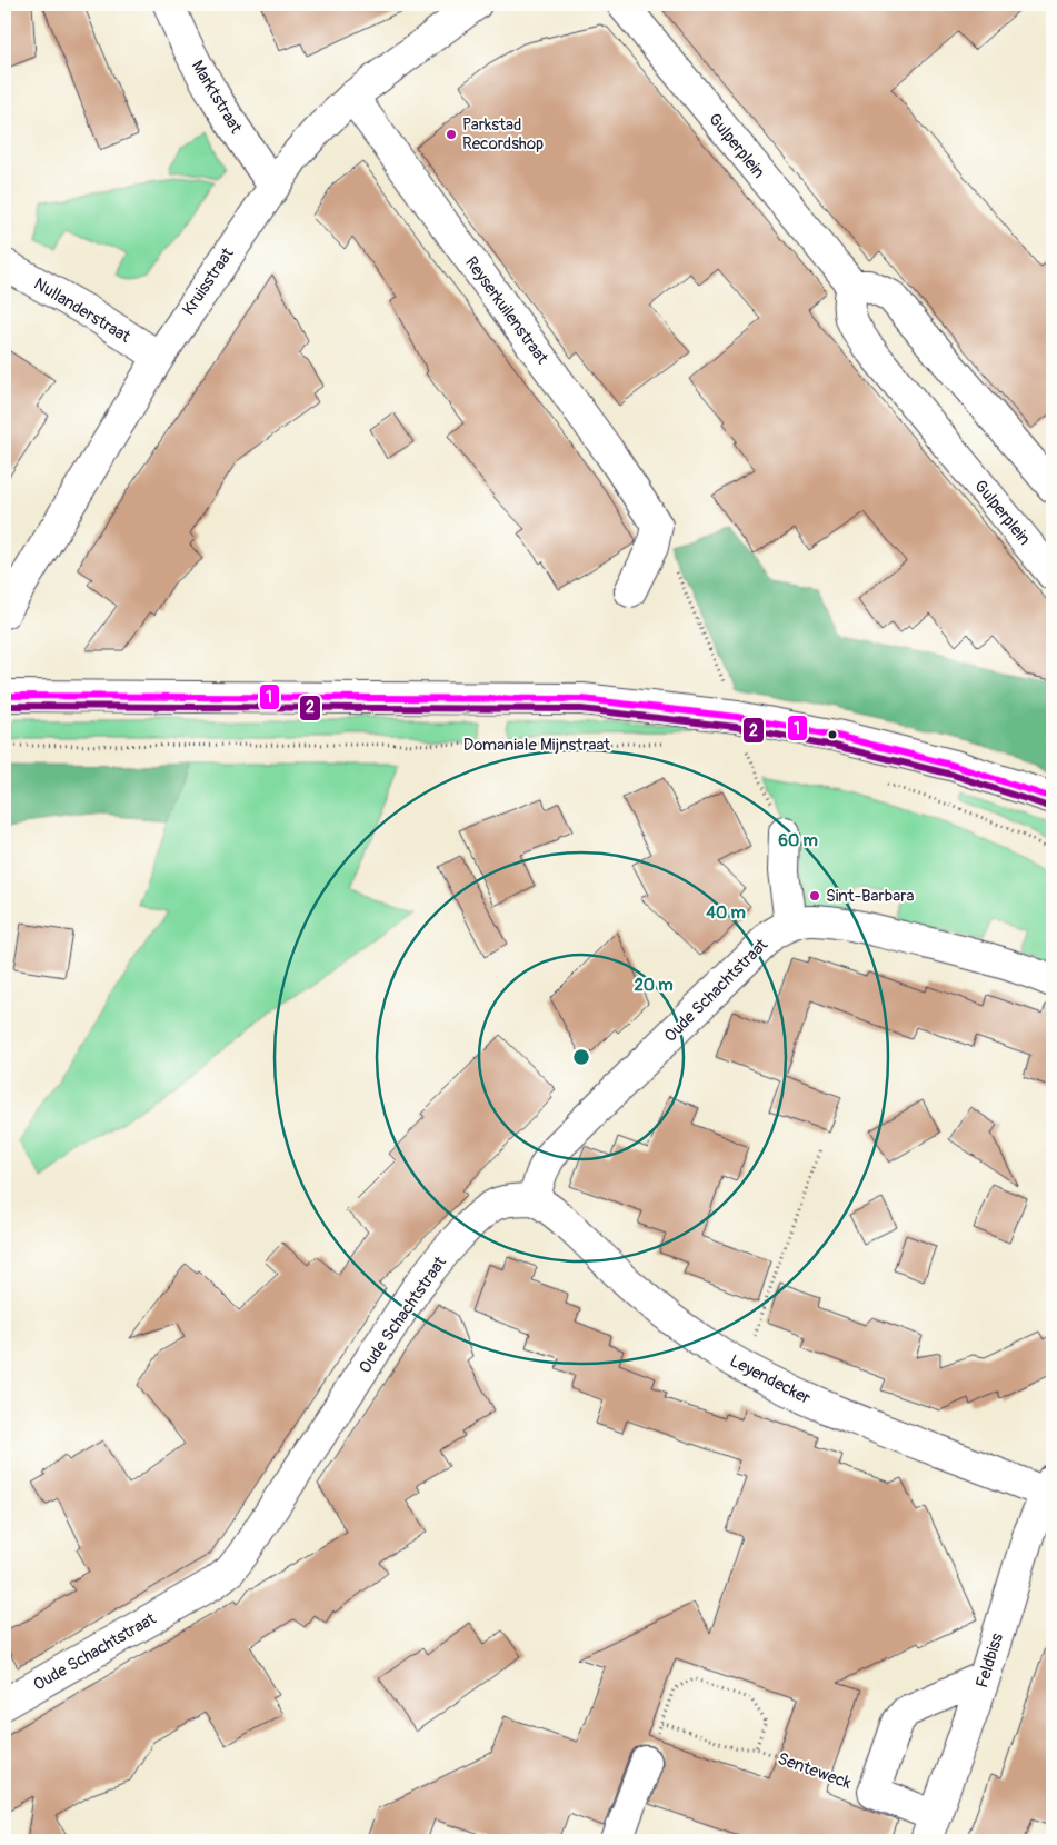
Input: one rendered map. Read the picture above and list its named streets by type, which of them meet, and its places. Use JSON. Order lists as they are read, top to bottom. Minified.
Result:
{"streets":{"street":["Marktstraat","Gulperplein","Kruisstraat","Nullanderstraat","Reyserkuilenstraat","Oude Schachtstraat","Leyendecker","Feldbiss","Senteweck"],"path":["Domaniale Mijnstraat"]},"crossings":[["Marktstraat","Kruisstraat"],["Kruisstraat","Nullanderstraat"],["Kruisstraat","Reyserkuilenstraat"],["Oude Schachtstraat","Leyendecker"],["Leyendecker","Feldbiss"],["Feldbiss","Senteweck"]],"places":["Parkstad Recordshop","Sint-Barbara"],"lines":["transit line 1","transit line 2"],"rings":["60 m","40 m","20 m"]}
